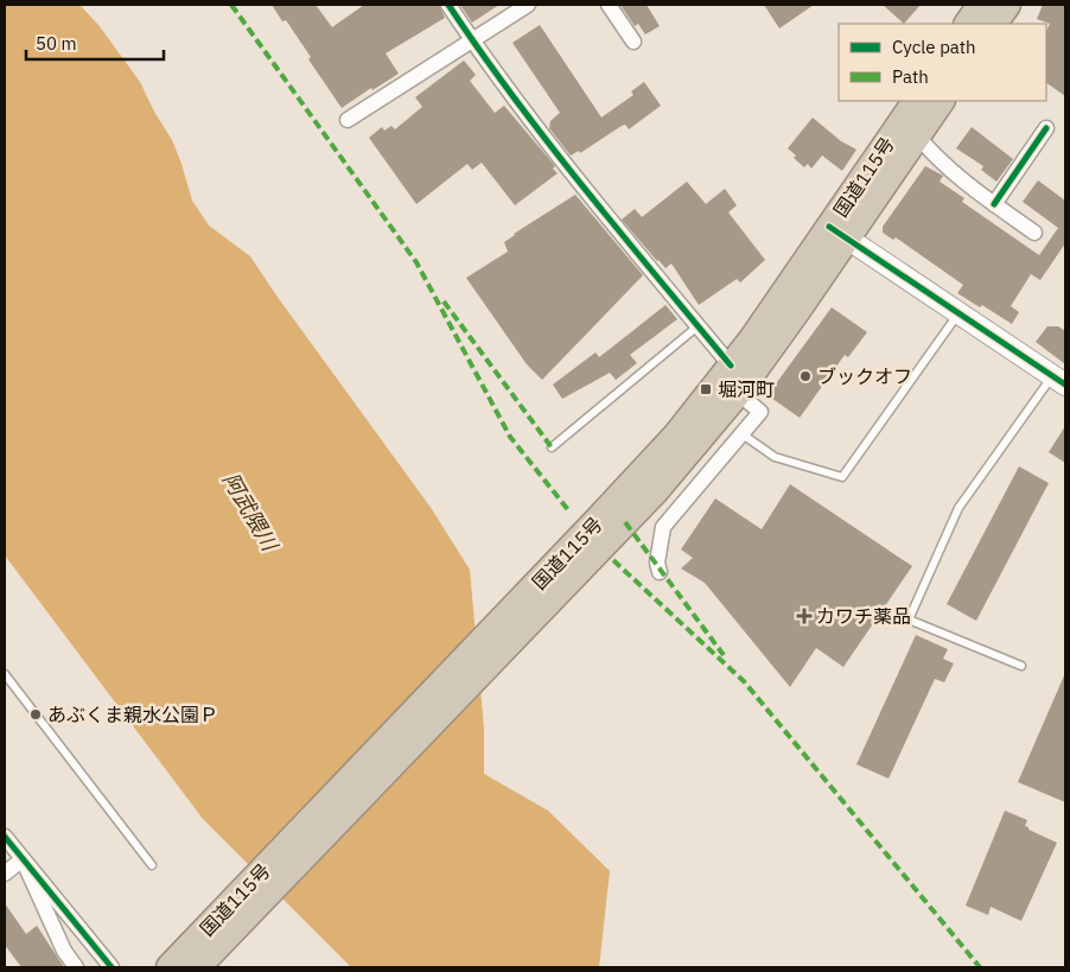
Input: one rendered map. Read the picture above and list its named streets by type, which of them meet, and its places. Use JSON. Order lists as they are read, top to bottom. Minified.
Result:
{"streets":{"highway":["国道115号"]},"water":["阿武隈川"],"places":{"other":["ブックオフ","あぶくま親水公園Ｐ"],"transit":["堀河町"],"health":["カワチ薬品"]},"legend":["Cycle path","Path"],"scale_bar":"50 m"}
